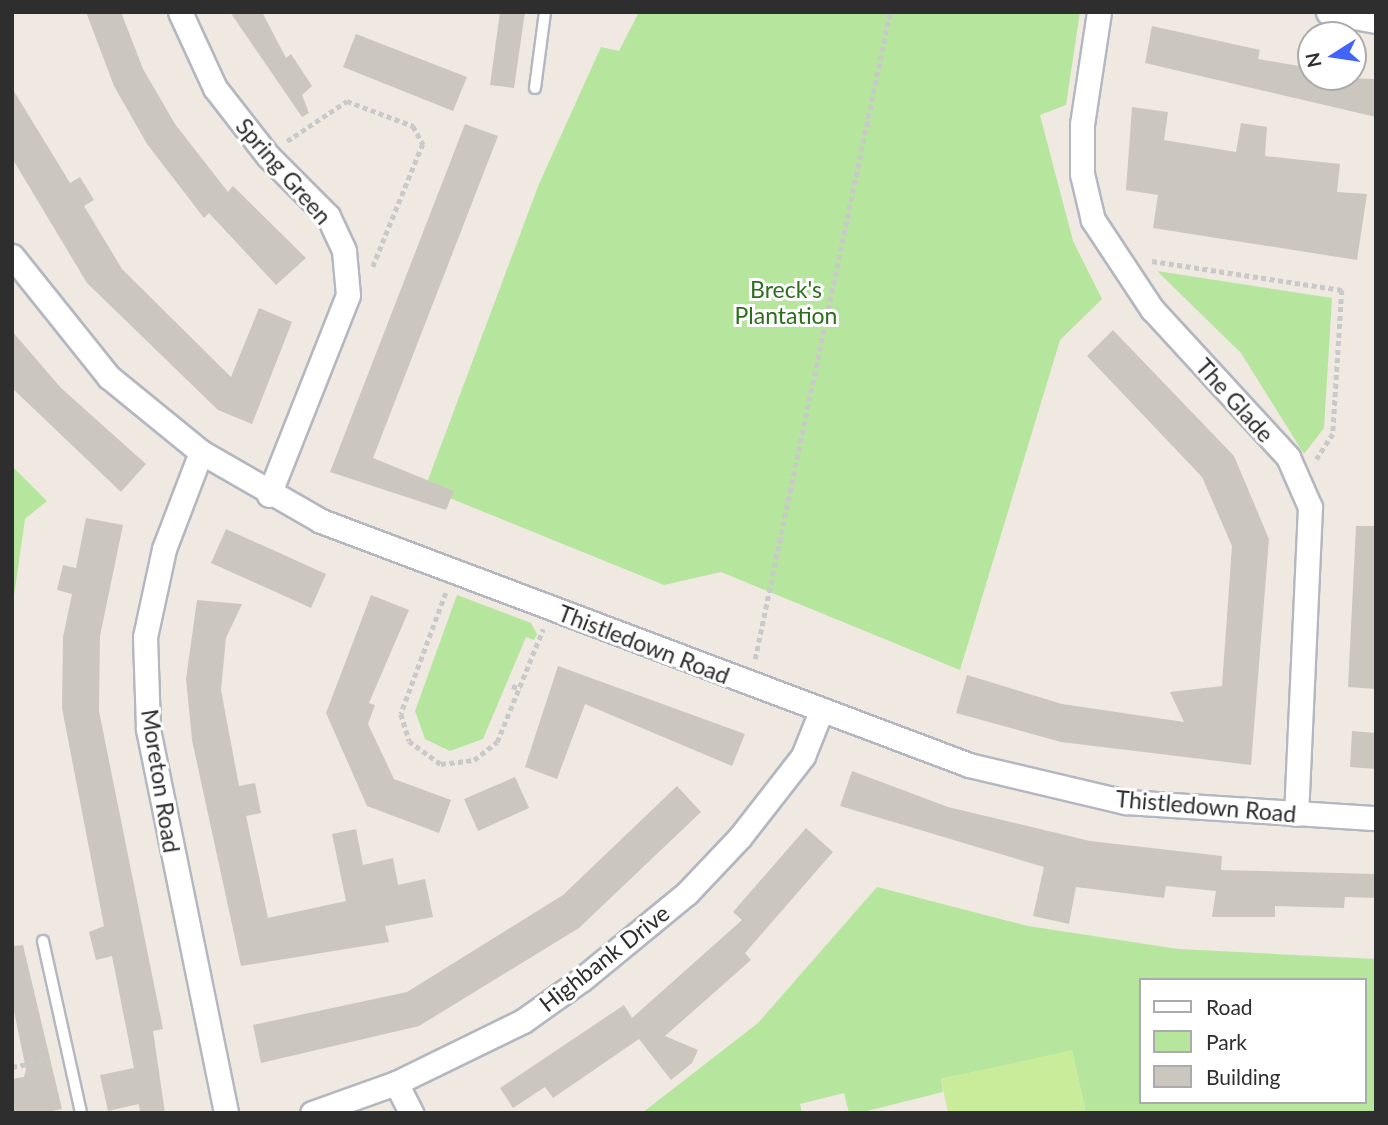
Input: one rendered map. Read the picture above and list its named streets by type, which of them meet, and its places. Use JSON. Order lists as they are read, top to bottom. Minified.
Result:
{"streets":{"street":["Spring Green","The Glade","Thistledown Road","Moreton Road","Highbank Drive"]},"crossings":[["Spring Green","Thistledown Road"],["The Glade","Thistledown Road"],["Thistledown Road","Moreton Road"],["Thistledown Road","Highbank Drive"]],"parks":["Breck's Plantation"],"legend":["Road","Park","Building"],"north":"left"}
